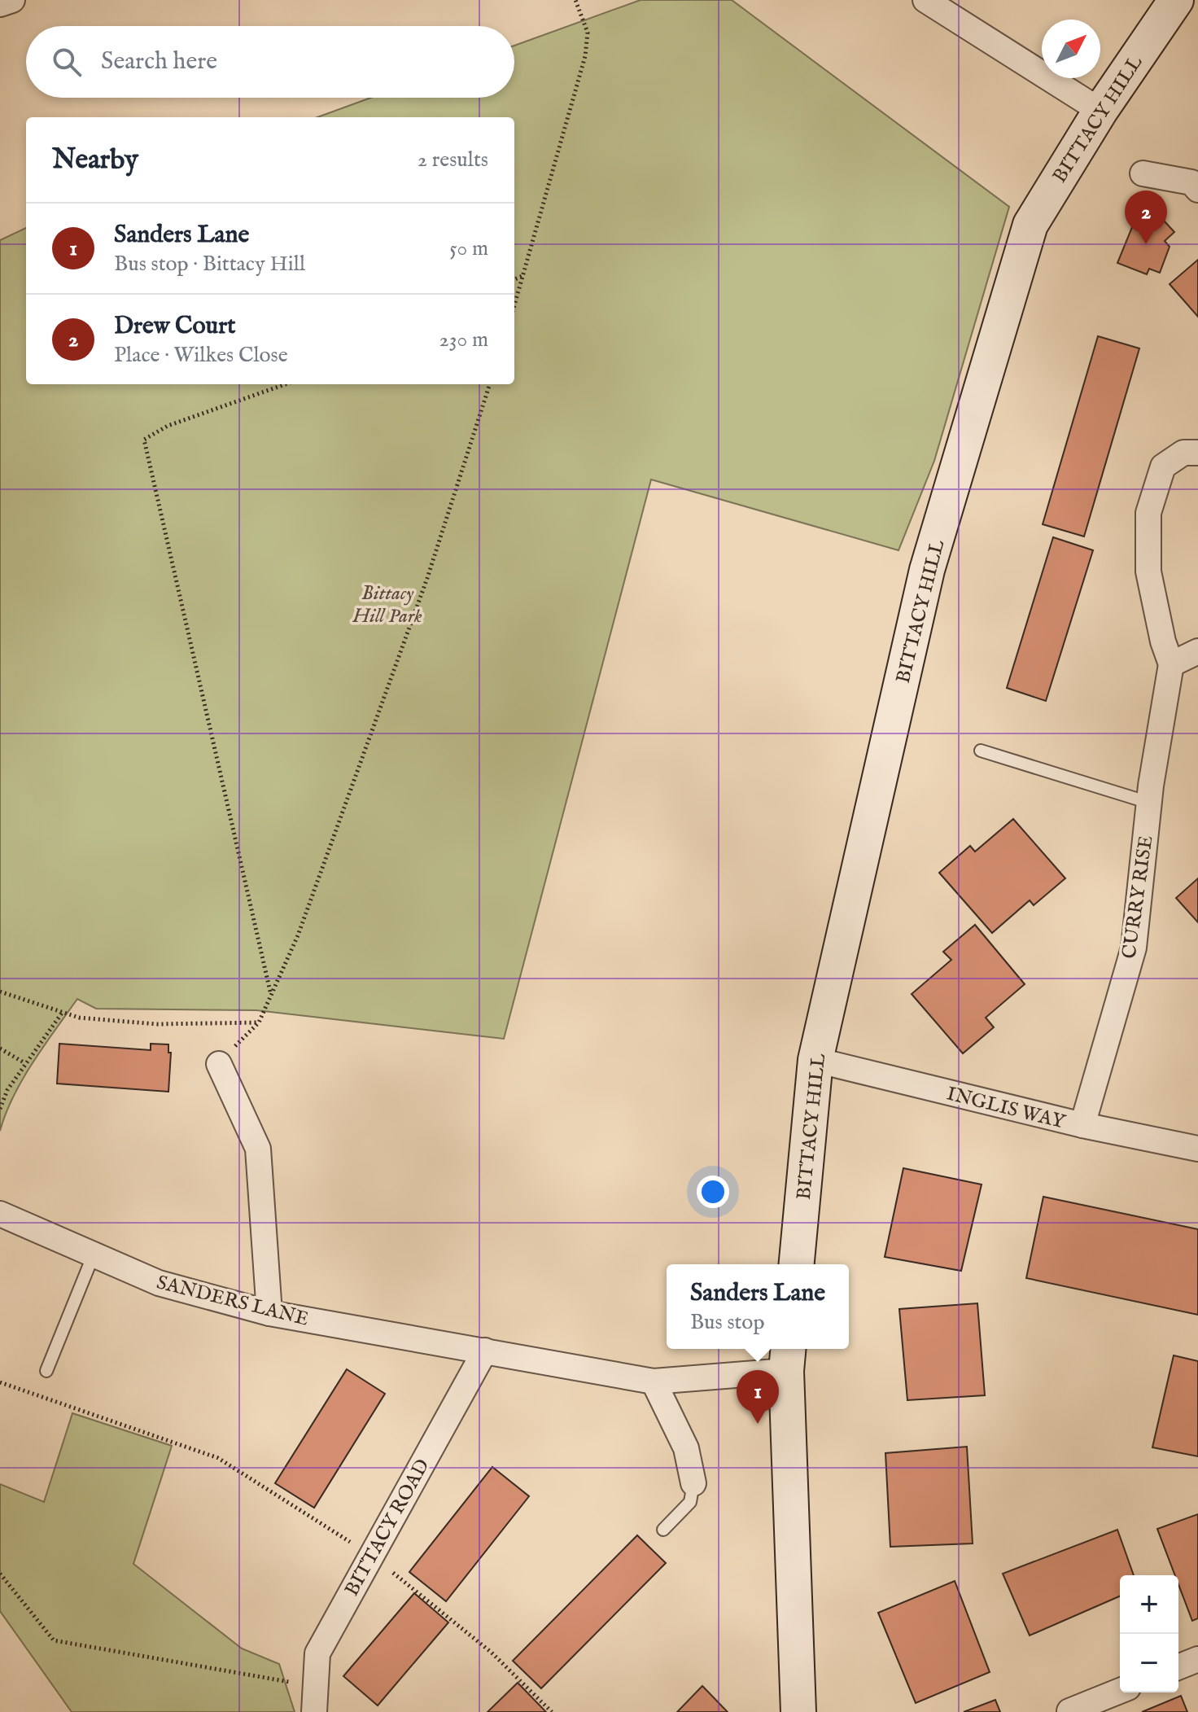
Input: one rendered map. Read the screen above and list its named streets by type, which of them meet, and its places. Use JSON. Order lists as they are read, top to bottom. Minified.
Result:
{"streets":{"main road":["BITTACY HILL"],"street":["CURRY RISE","INGLIS WAY","SANDERS LANE","BITTACY ROAD"]},"crossings":[["BITTACY HILL","INGLIS WAY"],["CURRY RISE","INGLIS WAY"],["SANDERS LANE","BITTACY ROAD"]],"parks":["Bittacy Hill Park"],"north":"top right","page":{"search":"Search here","heading":["Nearby","2 results"],"pins":["2","1"],"list":[{"mark":"1","name":"Sanders Lane","note":"Bus stop · Bittacy Hill","value":"50 m"},{"mark":"2","name":"Drew Court","note":"Place · Wilkes Close","value":"230 m"}],"popup":["Sanders Lane","Bus stop"],"map_buttons":["+","−"]}}
